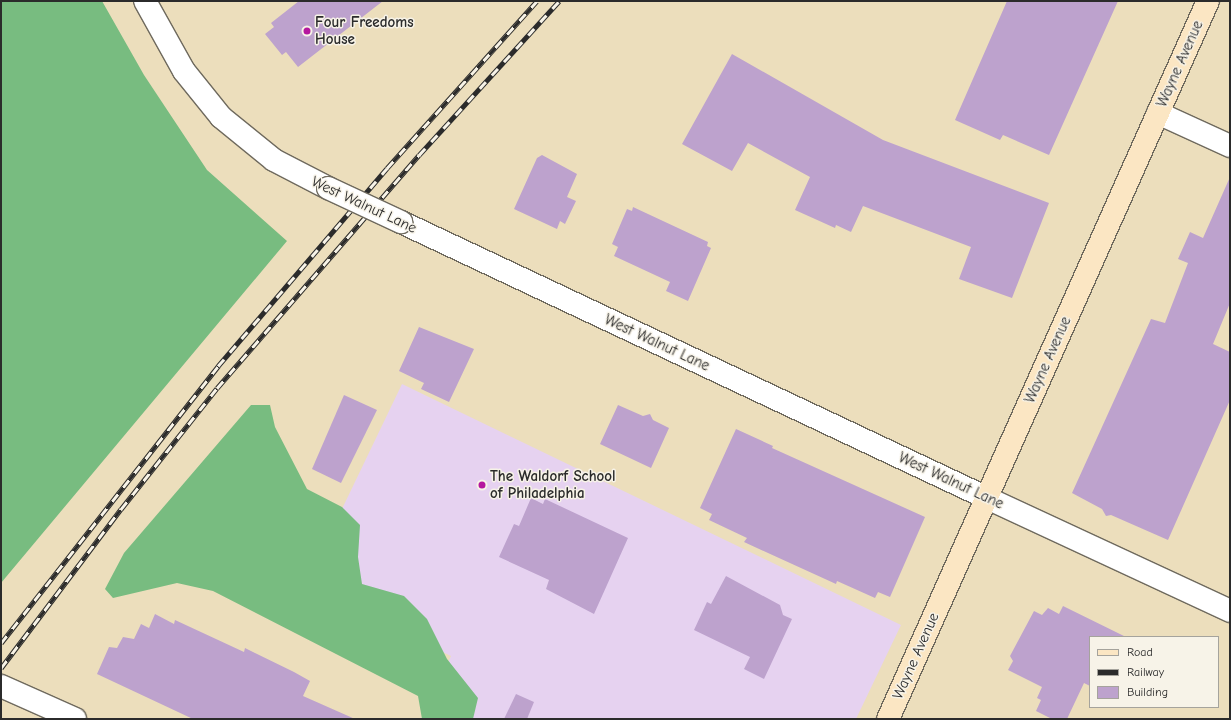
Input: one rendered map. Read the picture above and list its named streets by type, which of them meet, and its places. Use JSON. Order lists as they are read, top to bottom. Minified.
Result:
{"streets":{"main road":["Wayne Avenue"],"street":["West Walnut Lane"]},"crossings":[["Wayne Avenue","West Walnut Lane"]],"places":["Four Freedoms House","The Waldorf School of Philadelphia"],"legend":["Road","Railway","Building"]}
